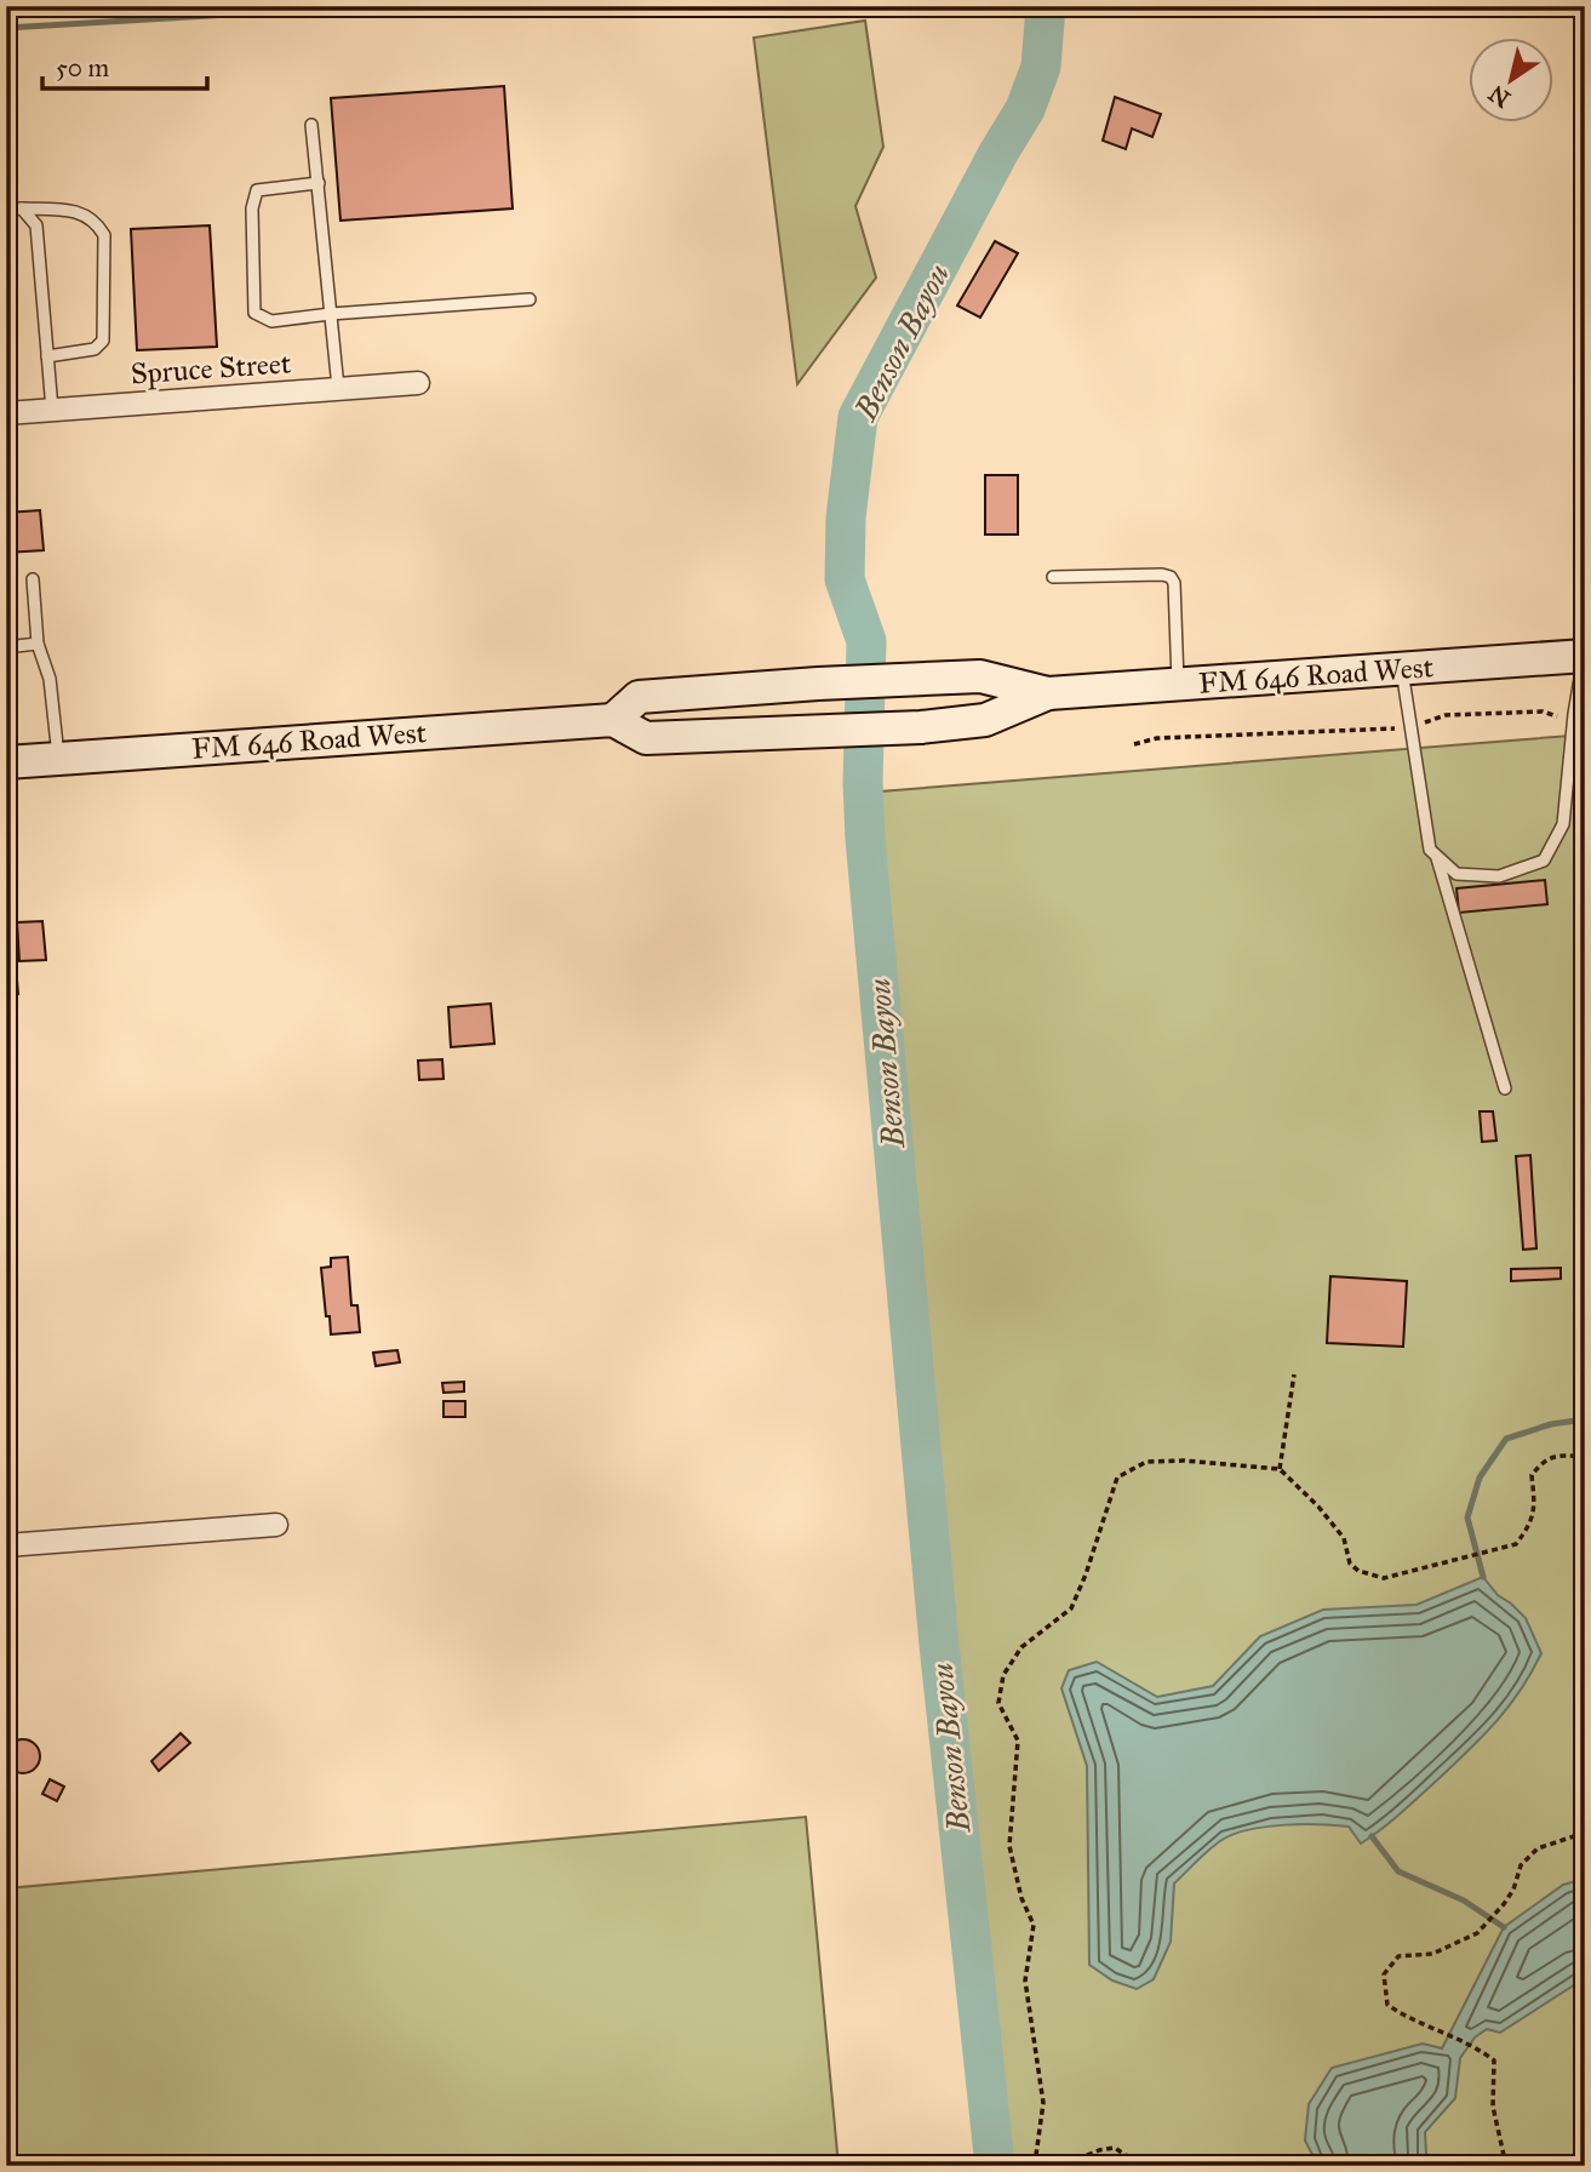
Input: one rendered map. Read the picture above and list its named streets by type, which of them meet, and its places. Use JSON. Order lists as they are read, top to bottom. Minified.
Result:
{"streets":{"main road":["FM 646 Road West"],"street":["Spruce Street"]},"water":["Benson Bayou"],"scale_bar":"50 m","north":"bottom left"}
